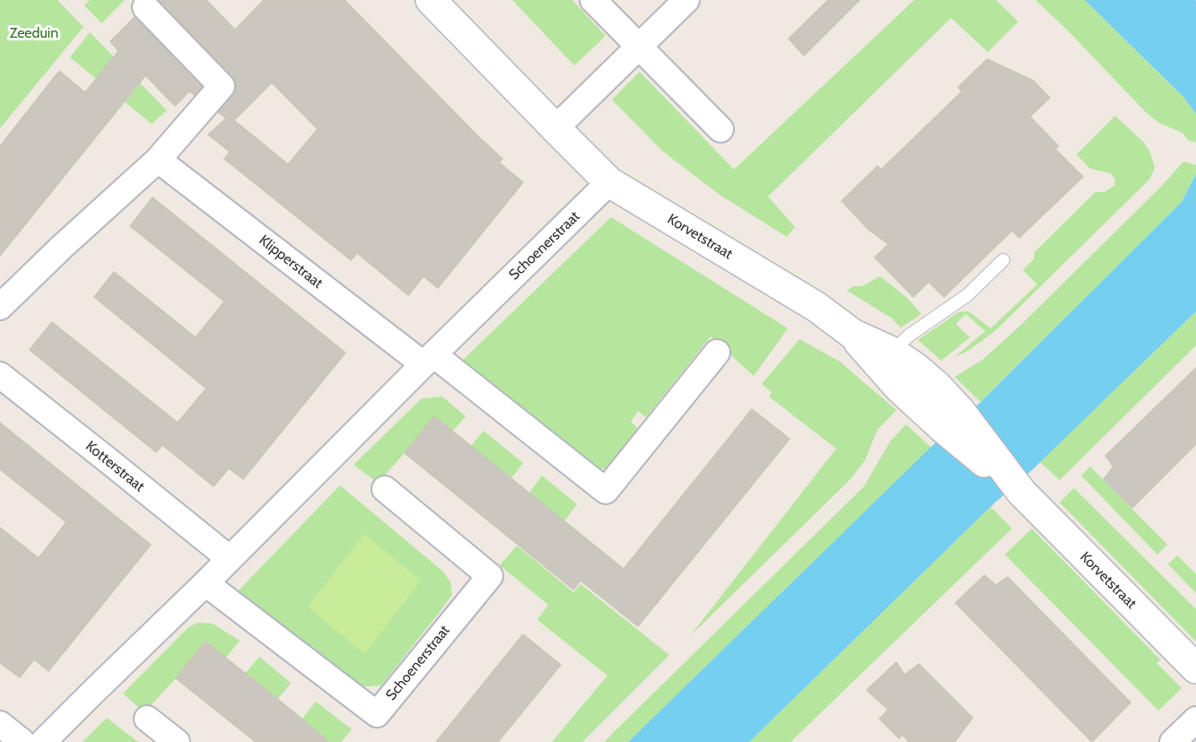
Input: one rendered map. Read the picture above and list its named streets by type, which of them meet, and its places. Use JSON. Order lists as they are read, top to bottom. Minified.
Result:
{"streets":{"street":["Korvetstraat","Schoenerstraat","Klipperstraat","Kotterstraat"]},"crossings":[["Korvetstraat","Schoenerstraat"],["Schoenerstraat","Klipperstraat"],["Schoenerstraat","Kotterstraat"]],"parks":["Zeeduin"]}
